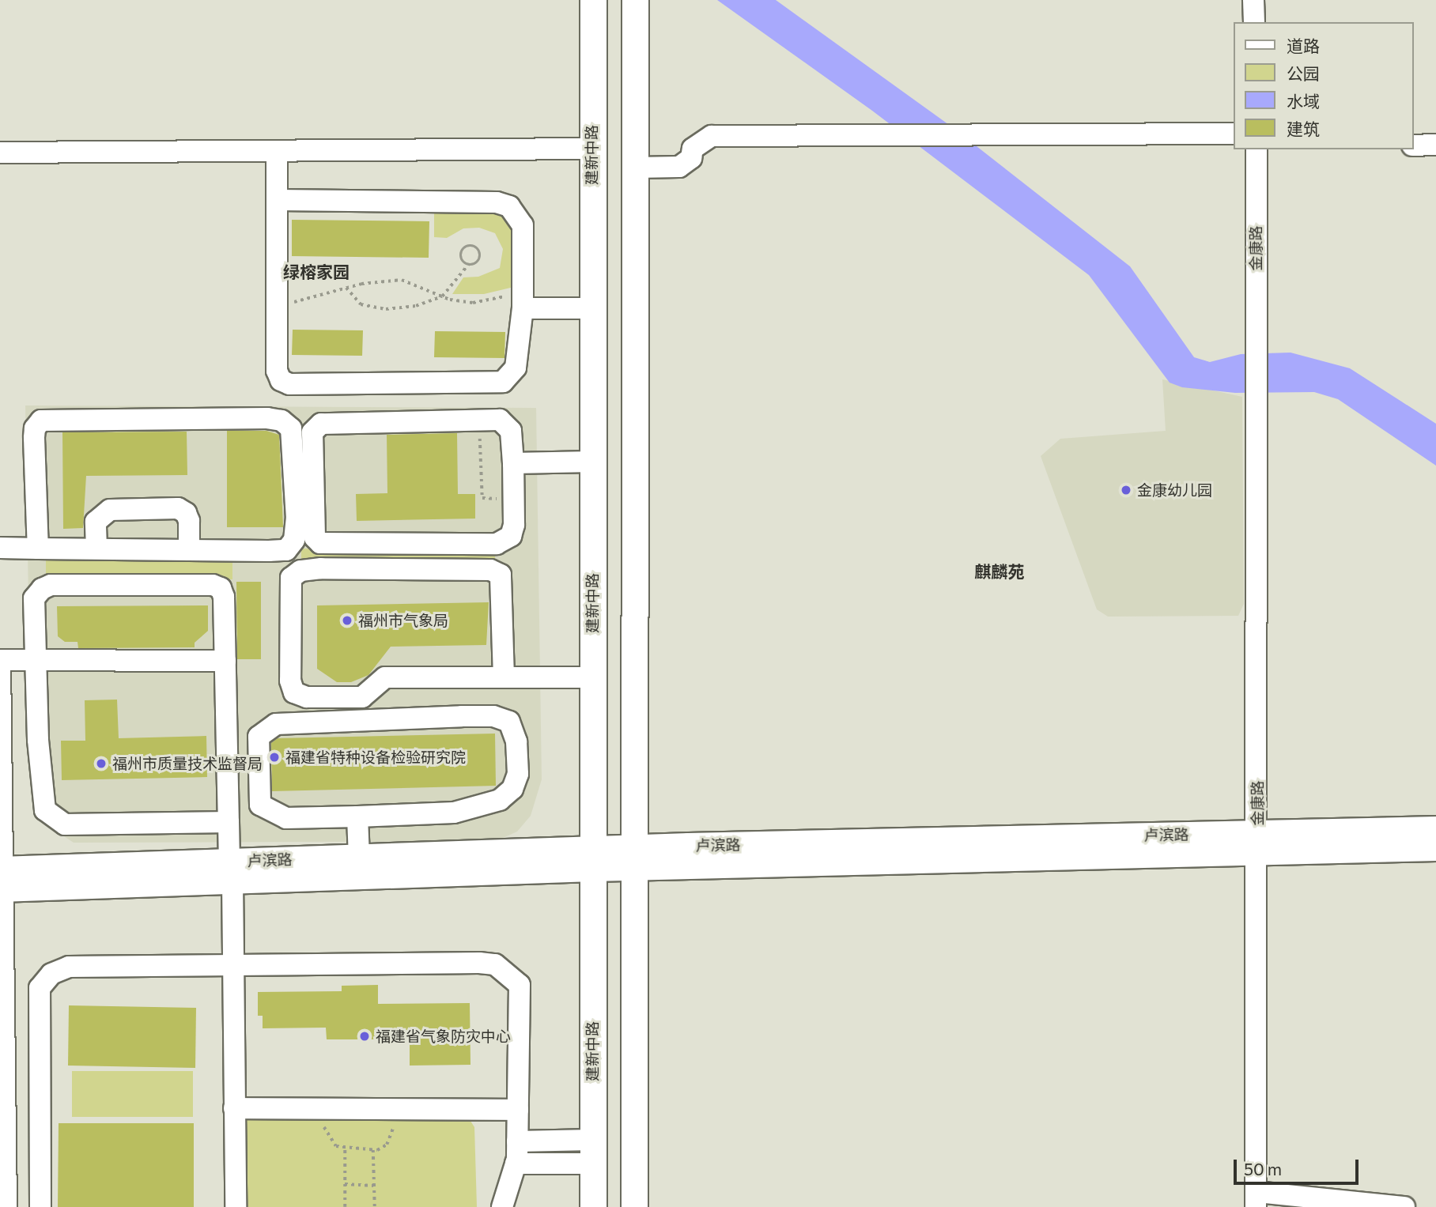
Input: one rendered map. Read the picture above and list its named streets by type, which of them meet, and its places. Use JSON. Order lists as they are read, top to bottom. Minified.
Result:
{"streets":{"main road":["建新中路","卢滨路"],"street":["金康路"]},"crossings":[["建新中路","卢滨路"],["金康路","卢滨路"]],"districts":["绿榕家园","麒麟苑"],"places":["金康幼儿园","福州市气象局","福建省特种设备检验研究院","福州市质量技术监督局","福建省气象防灾中心"],"legend":["道路","公园","水域","建筑"],"scale_bar":"50 m"}
